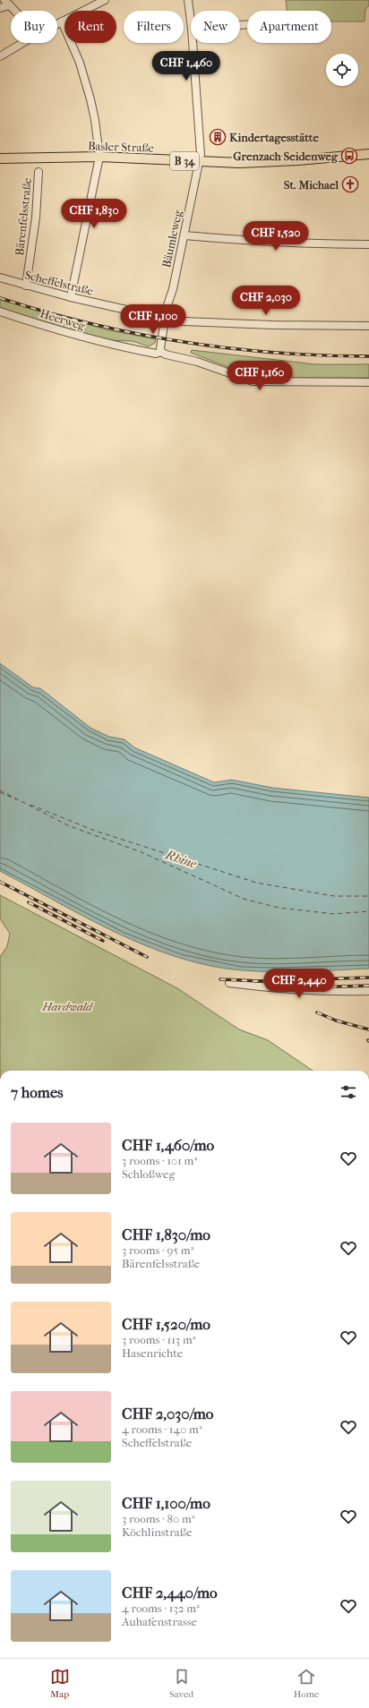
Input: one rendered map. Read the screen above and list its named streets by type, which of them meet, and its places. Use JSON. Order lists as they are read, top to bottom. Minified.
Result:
{"streets":{"main road":["Basler Straße","B 34"],"street":["Bärenfelsstraße","Bäumleweg","Scheffelstraße","Heerweg"]},"crossings":[["Basler Straße","Bäumleweg"],["Bärenfelsstraße","Scheffelstraße"],["Bäumleweg","Scheffelstraße"],["Bäumleweg","Heerweg"]],"water":["Rhine"],"parks":["Hardwald"],"places":{"building":["Kindertagesstätte"],"bus stop":["Grenzach Seidenweg"],"church":["St. Michael"]},"page":{"chip":["Buy","Rent","Filters","New","Apartment"],"price":["CHF 1,460","CHF 1,830","CHF 1,520","CHF 2,030","CHF 1,100","CHF 1,160","CHF 2,440"],"heading":"7 homes","list":[{"name":"CHF 1,460/mo","note":"3 rooms · 101 m² · Schloßweg"},{"name":"CHF 1,830/mo","note":"3 rooms · 95 m² · Bärenfelsstraße"},{"name":"CHF 1,520/mo","note":"3 rooms · 113 m² · Hasenrichte"},{"name":"CHF 2,030/mo","note":"4 rooms · 140 m² · Scheffelstraße"},{"name":"CHF 1,100/mo","note":"3 rooms · 80 m² · Köchlinstraße"},{"name":"CHF 2,440/mo","note":"4 rooms · 132 m² · Auhafenstrasse"}],"tabs":["Map","Saved","Home"]}}
